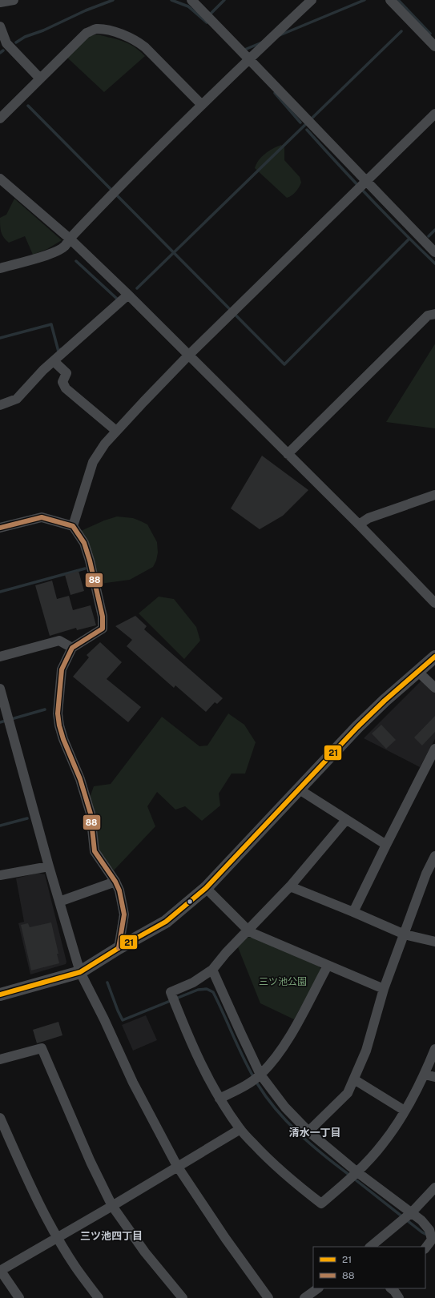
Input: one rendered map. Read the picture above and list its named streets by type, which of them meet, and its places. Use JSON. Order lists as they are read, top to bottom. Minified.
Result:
{"districts":["清水一丁目","三ツ池四丁目"],"parks":["三ツ池公園"],"lines":["transit line 88","transit line 21"],"legend":["21","88"]}
